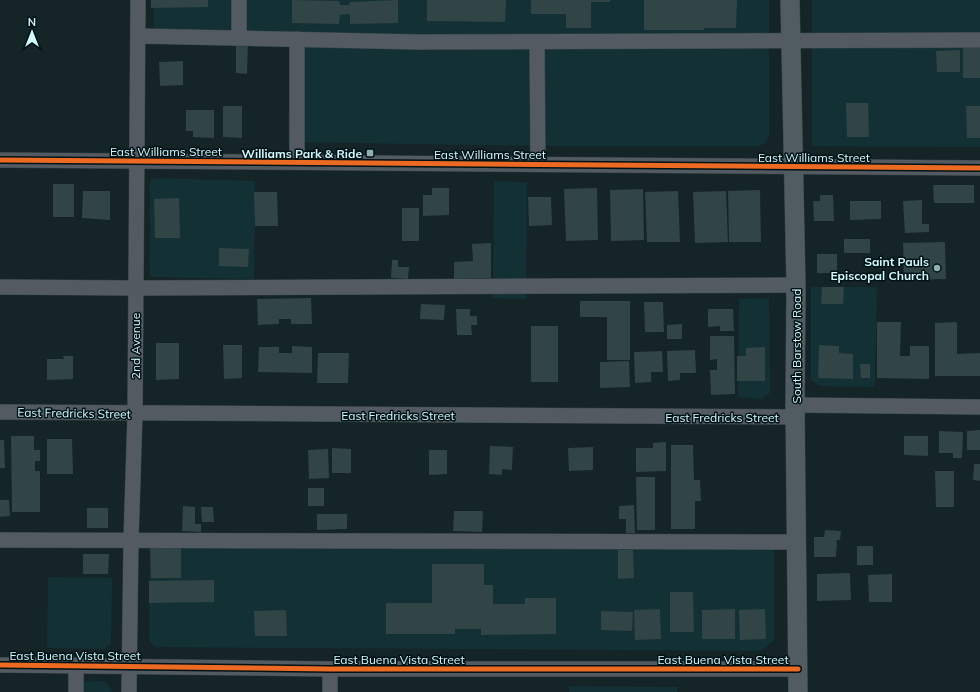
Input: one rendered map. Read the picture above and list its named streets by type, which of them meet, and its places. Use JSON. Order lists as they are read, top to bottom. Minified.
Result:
{"streets":{"main road":["South Barstow Road"],"street":["East Williams Street","2nd Avenue","East Fredricks Street","East Buena Vista Street"]},"crossings":[["East Williams Street","2nd Avenue"],["East Williams Street","South Barstow Road"],["2nd Avenue","East Fredricks Street"],["2nd Avenue","East Buena Vista Street"],["South Barstow Road","East Fredricks Street"],["South Barstow Road","East Buena Vista Street"]],"places":{"transit":["Williams Park & Ride"],"other":["Saint Pauls Episcopal Church"]},"north":"top"}
